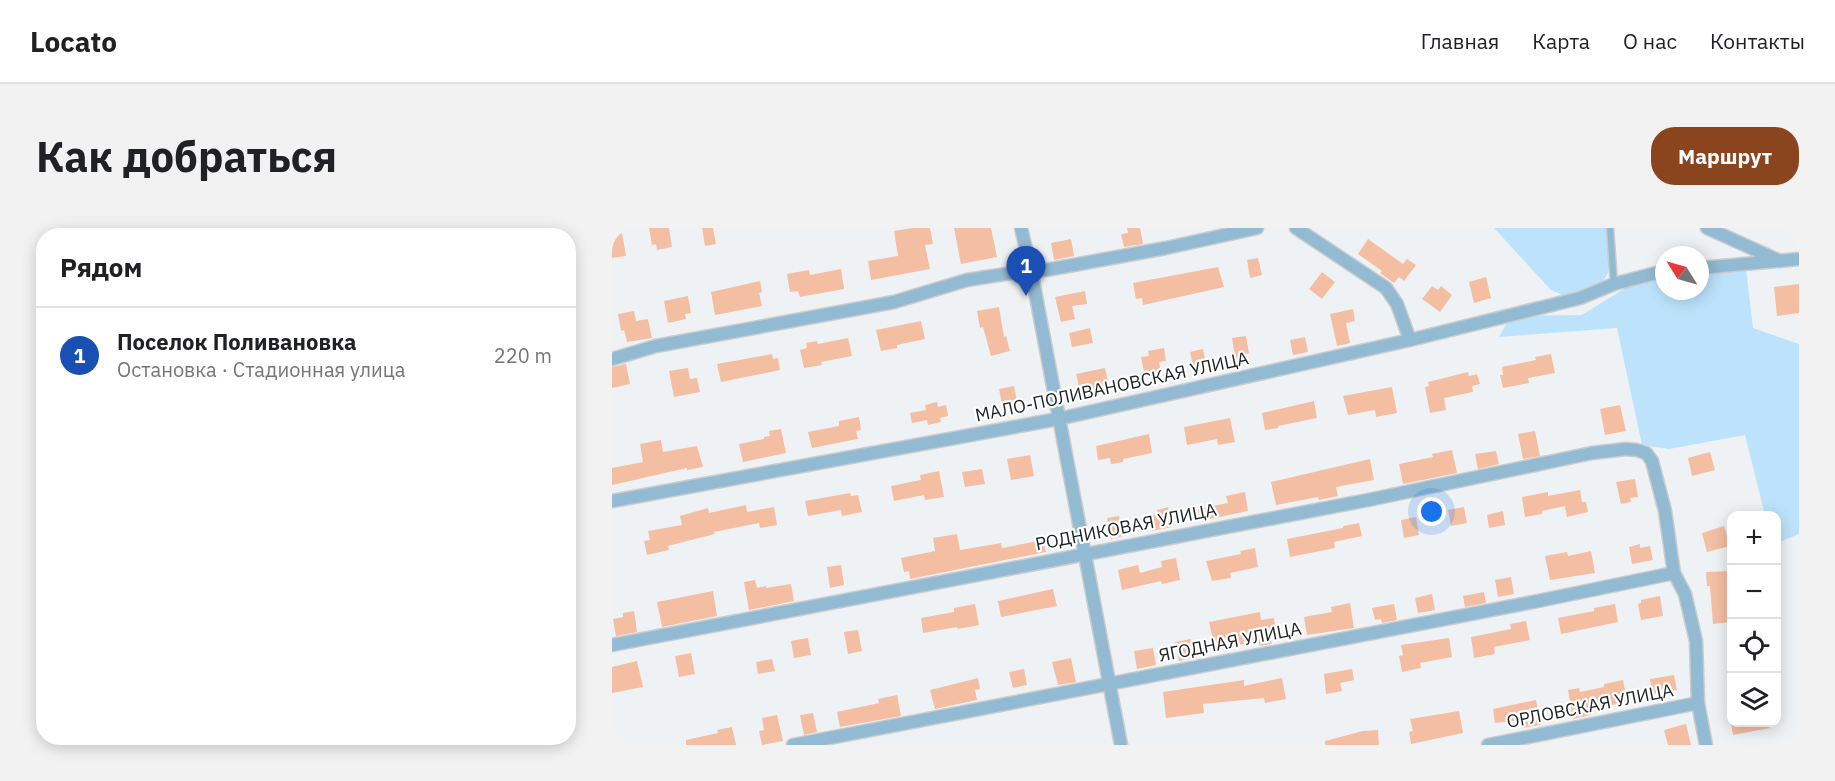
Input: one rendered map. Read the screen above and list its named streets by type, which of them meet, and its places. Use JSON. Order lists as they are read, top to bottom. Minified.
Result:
{"streets":{"street":["МАЛО-ПОЛИВАНОВСКАЯ УЛИЦА","РОДНИКОВАЯ УЛИЦА","ЯГОДНАЯ УЛИЦА","ОРЛОВСКАЯ УЛИЦА"]},"crossings":[["РОДНИКОВАЯ УЛИЦА","ЯГОДНАЯ УЛИЦА"]],"north":"top left","page":{"header":"Locato","nav":["Главная","Карта","О нас","Контакты"],"buttons":"Маршрут","title":"Как добраться","heading":"Рядом","pins":"1","list":[{"mark":"1","name":"Поселок Поливановка","note":"Остановка · Стадионная улица","value":"220 m"}],"map_buttons":["+","−"]}}
